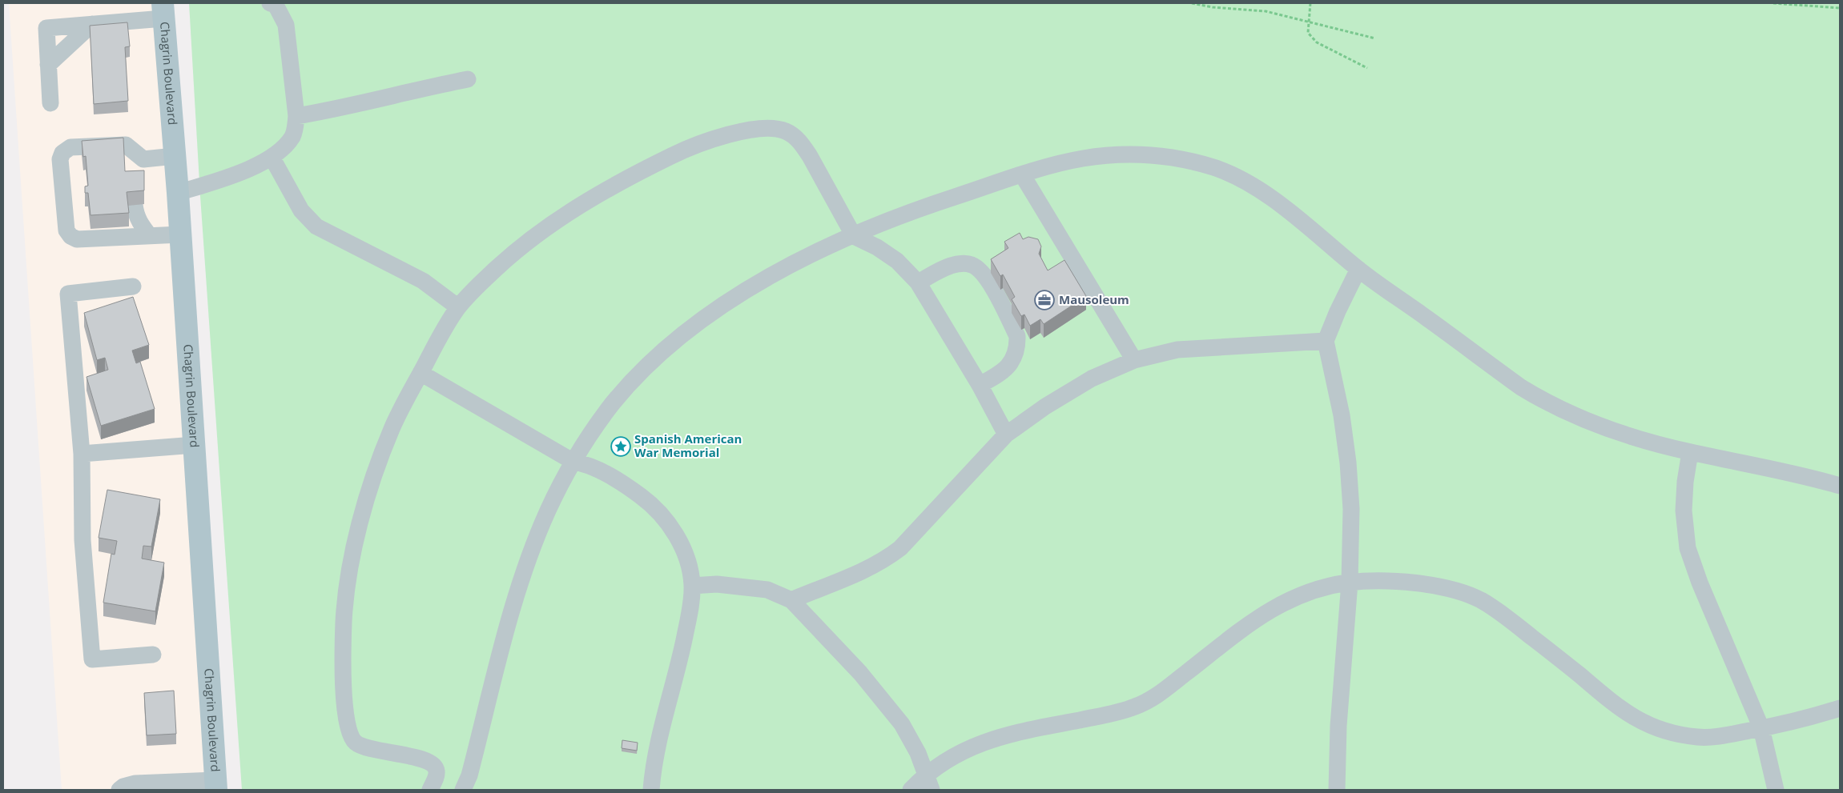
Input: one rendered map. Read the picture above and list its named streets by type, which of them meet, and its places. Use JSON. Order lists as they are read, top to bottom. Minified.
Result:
{"streets":{"main road":["Chagrin Boulevard"]},"places":{"office":["Mausoleum"],"place":["Spanish American War Memorial"]}}
